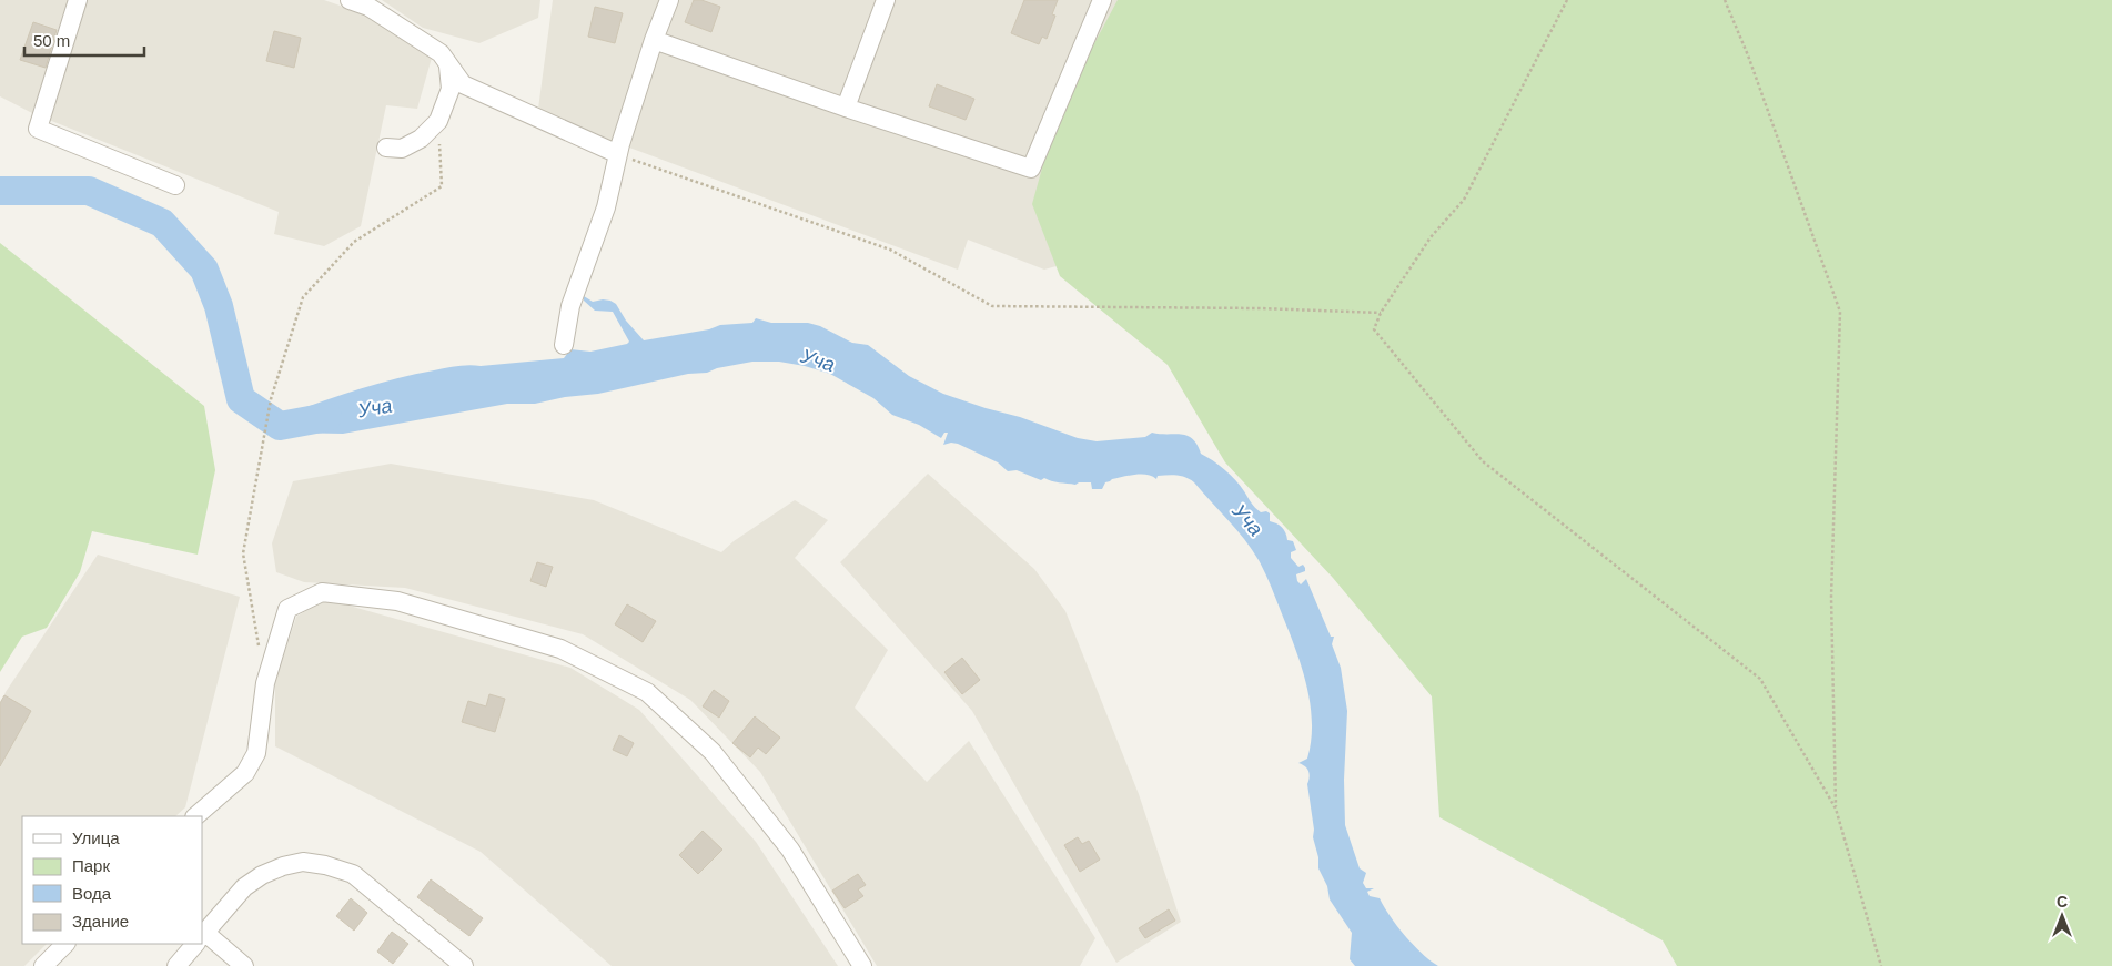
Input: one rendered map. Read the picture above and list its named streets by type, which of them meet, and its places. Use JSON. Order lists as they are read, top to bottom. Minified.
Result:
{"water":["Уча"],"legend":["Улица","Парк","Вода","Здание"],"scale_bar":"50 m","north":"top"}
